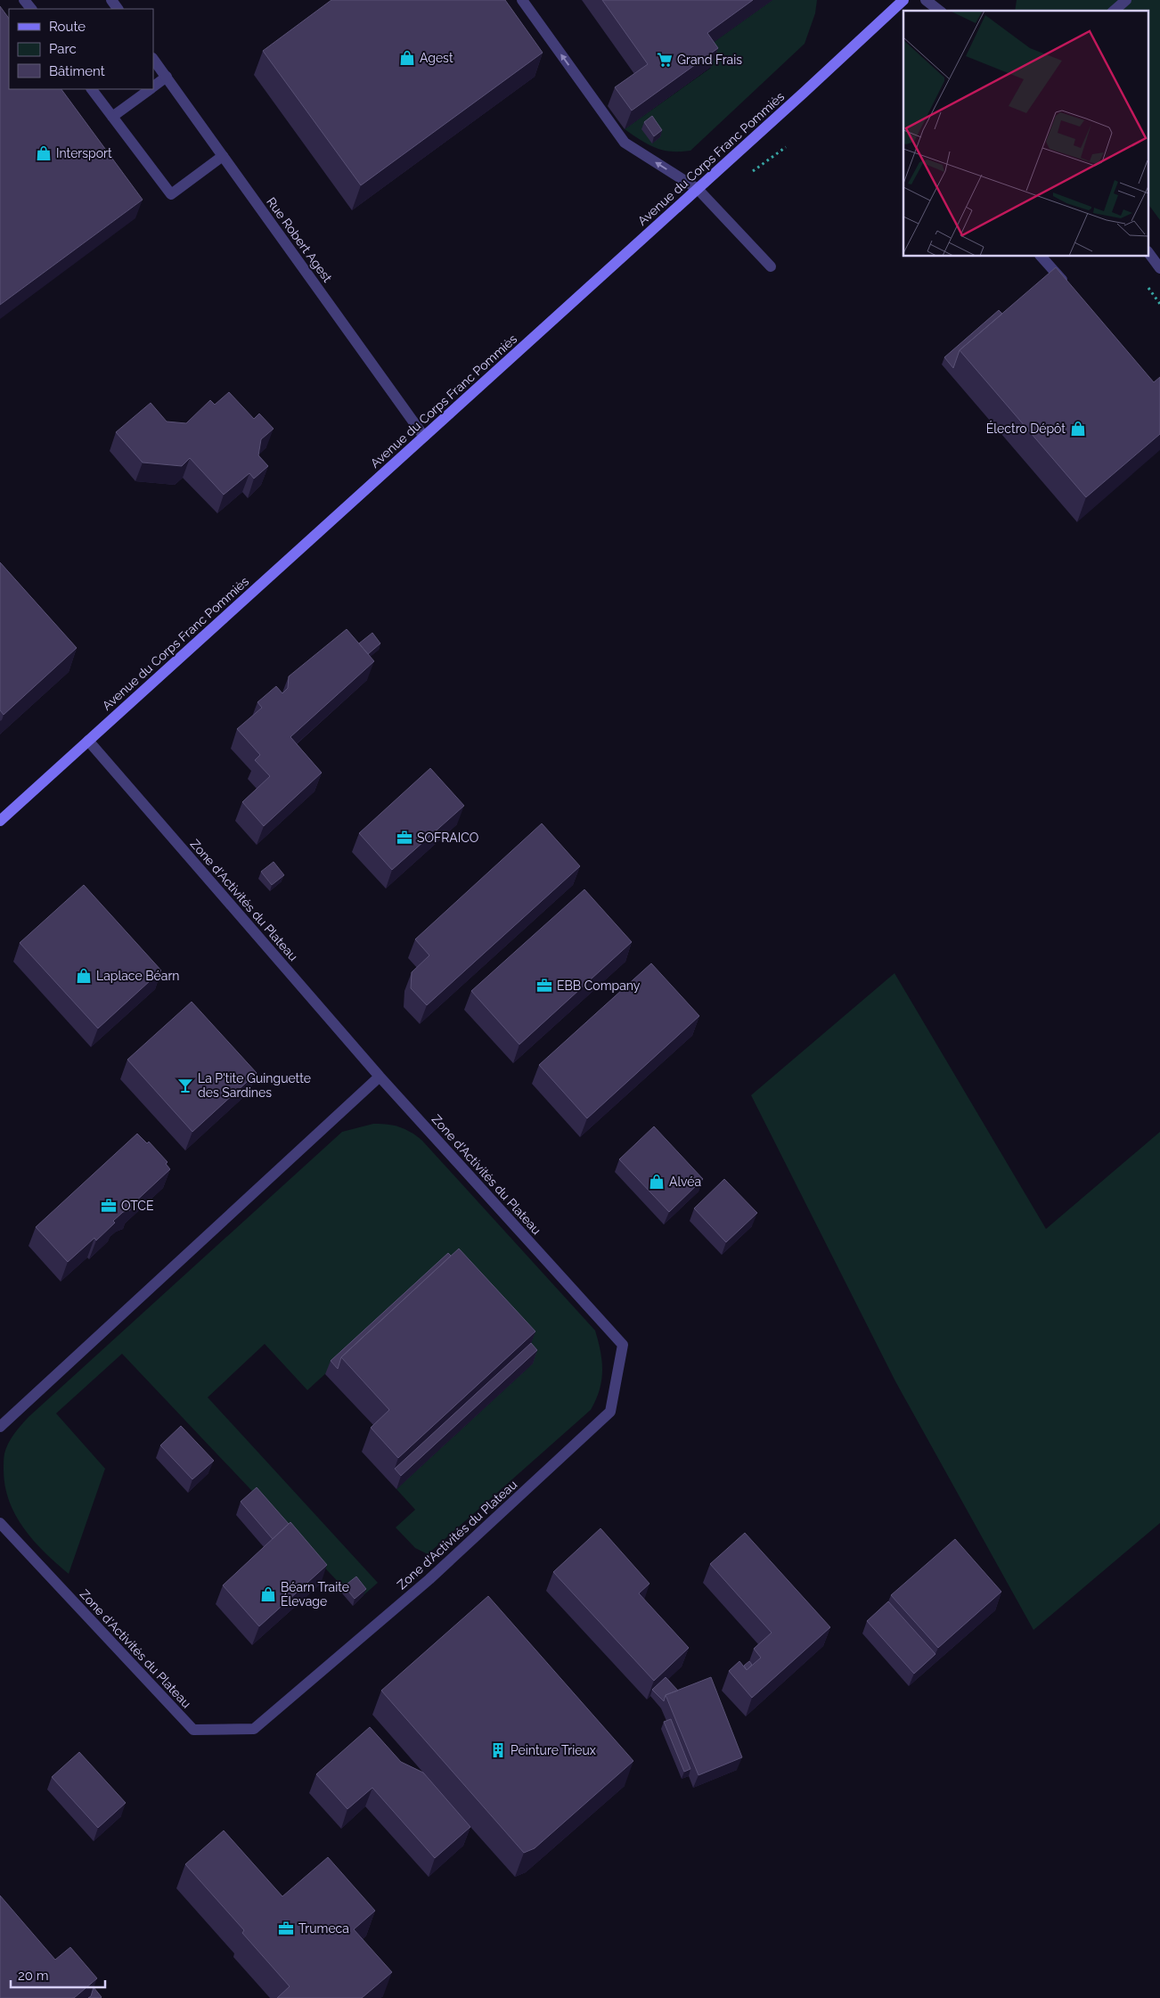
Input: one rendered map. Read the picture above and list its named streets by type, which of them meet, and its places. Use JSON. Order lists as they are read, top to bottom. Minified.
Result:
{"streets":{"street":["Avenue du Corps Franc Pommiès","Rue Robert Agest","Zone d'Activités du Plateau"]},"crossings":[["Avenue du Corps Franc Pommiès","Rue Robert Agest"],["Avenue du Corps Franc Pommiès","Zone d'Activités du Plateau"]],"places":{"shop":["Agest","Intersport","Électro Dépôt","Laplace Béarn","Alvéa","Béarn Traite Élevage"],"supermarket":["Grand Frais"],"office":["SOFRAICO","EBB Company","OTCE","Trumeca"],"bar":["La P'tite Guinguette des Sardines"],"building":["Peinture Trieux"]},"legend":["Route","Parc","Bâtiment"],"scale_bar":"20 m"}
